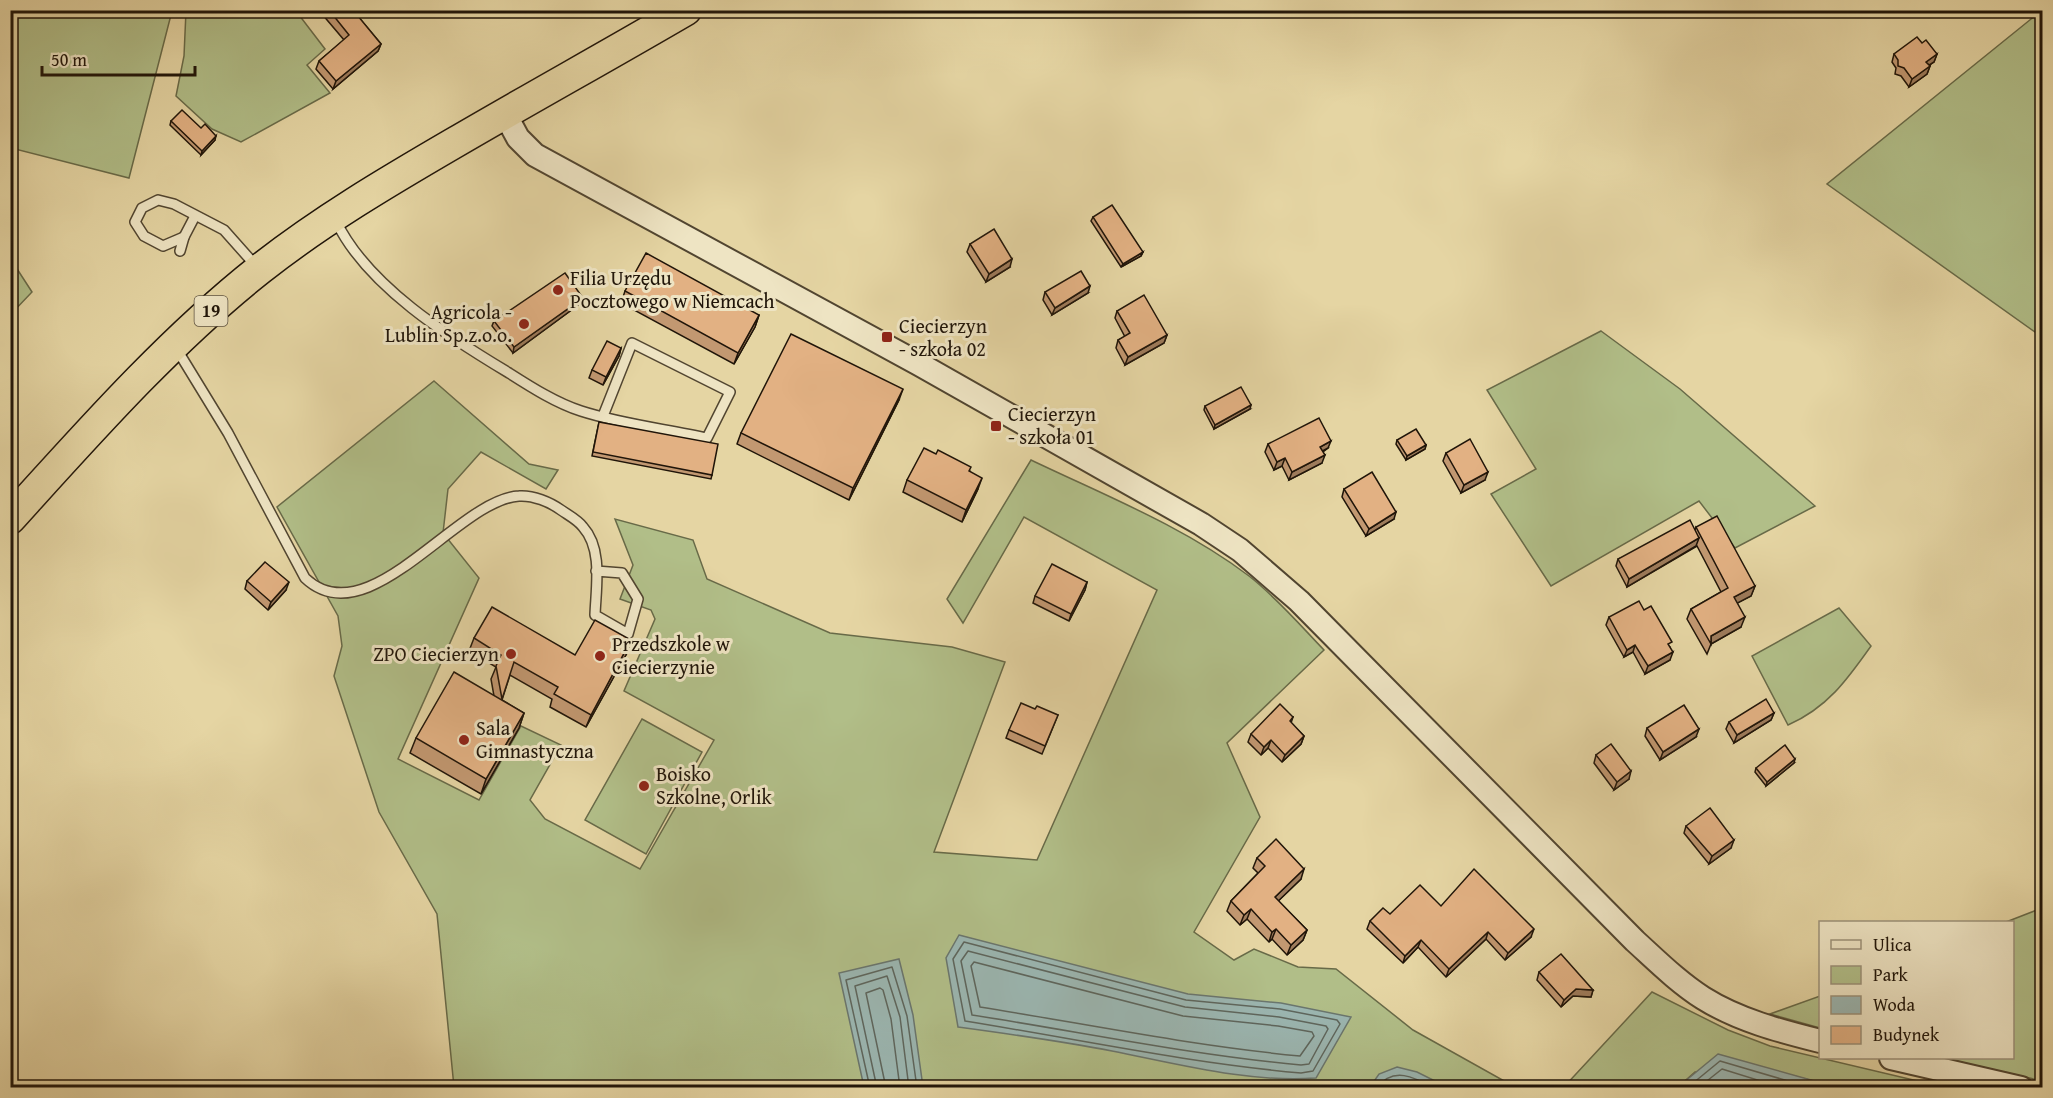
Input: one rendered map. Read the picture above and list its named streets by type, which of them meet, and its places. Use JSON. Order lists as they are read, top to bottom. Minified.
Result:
{"streets":{"highway":["19"]},"places":{"other":["Filia Urzędu Pocztowego w Niemcach","Agricola - Lublin Sp.z.o.o.","ZPO Ciecierzyn","Przedszkole w Ciecierzynie","Sala Gimnastyczna","Boisko Szkolne, Orlik"],"transit":["Ciecierzyn - szkoła 02","Ciecierzyn - szkoła 01"]},"legend":["Ulica","Park","Woda","Budynek"],"scale_bar":"50 m"}
